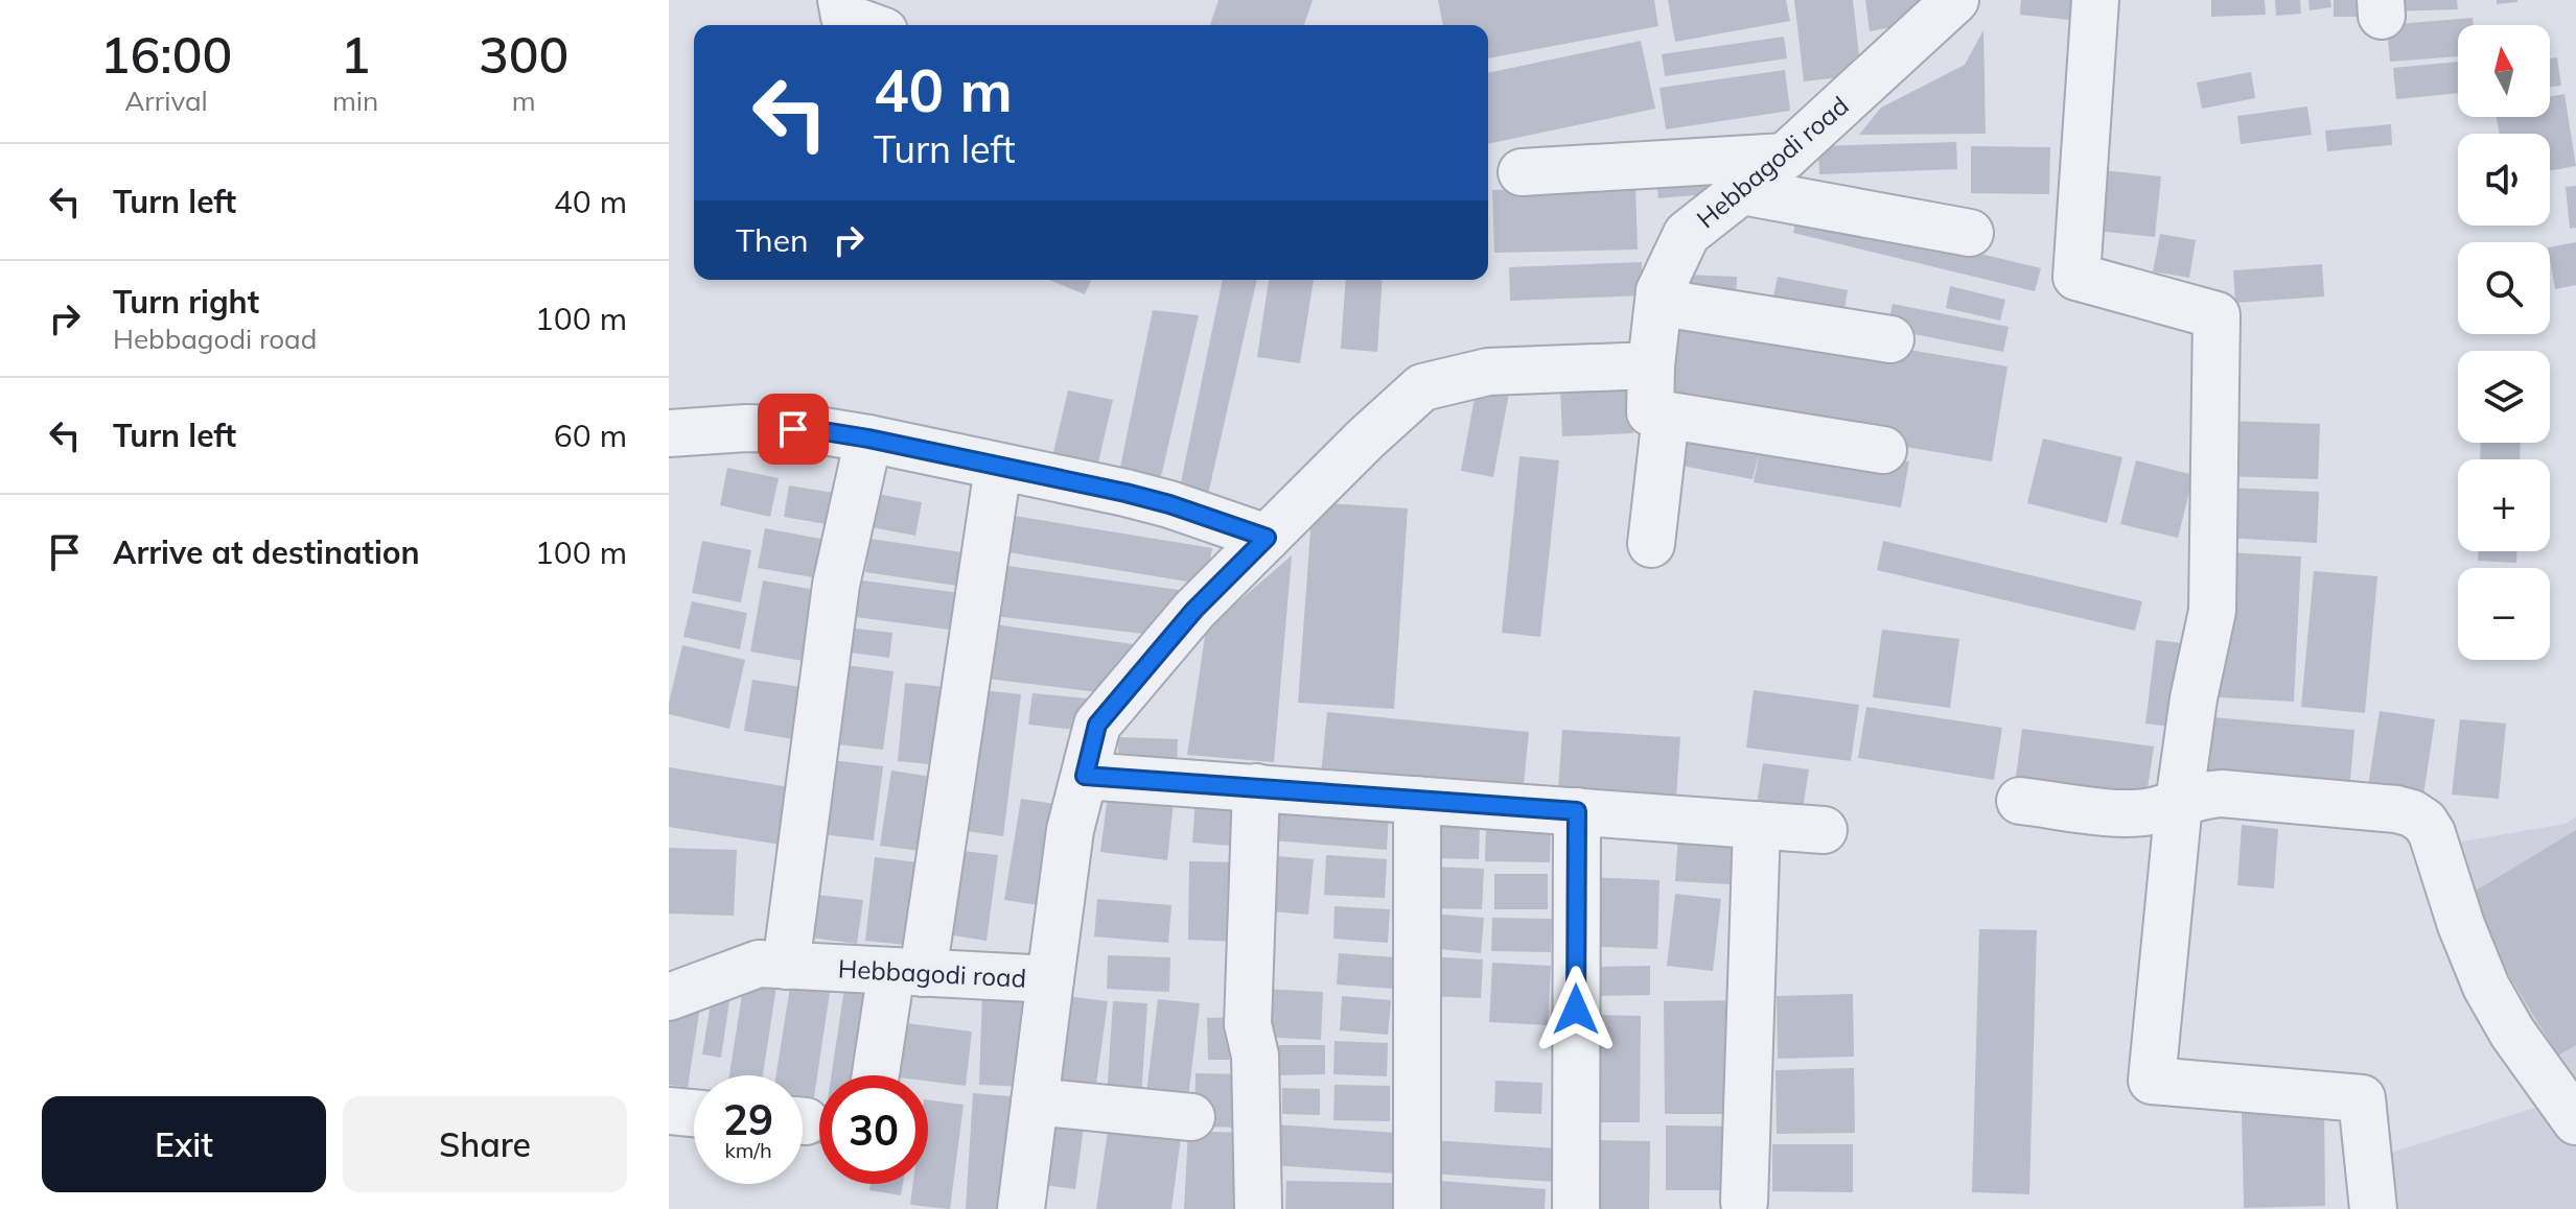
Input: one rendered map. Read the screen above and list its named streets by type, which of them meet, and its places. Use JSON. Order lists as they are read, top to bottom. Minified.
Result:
{"streets":{"street":["Hebbagodi road"]},"north":"top","page":{"eta":["16:00","Arrival","1","min","300","m"],"map_buttons":["+","−"],"turn":["40 m","Turn left"],"list":[{"name":"Turn left","value":"40 m"},{"name":"Turn right","note":"Hebbagodi road","value":"100 m"},{"name":"Turn left","value":"60 m"},{"name":"Arrive at destination","value":"100 m"}],"then":"Then","speed":"29 km/h","limit":"30","buttons":["Exit","Share"]}}
